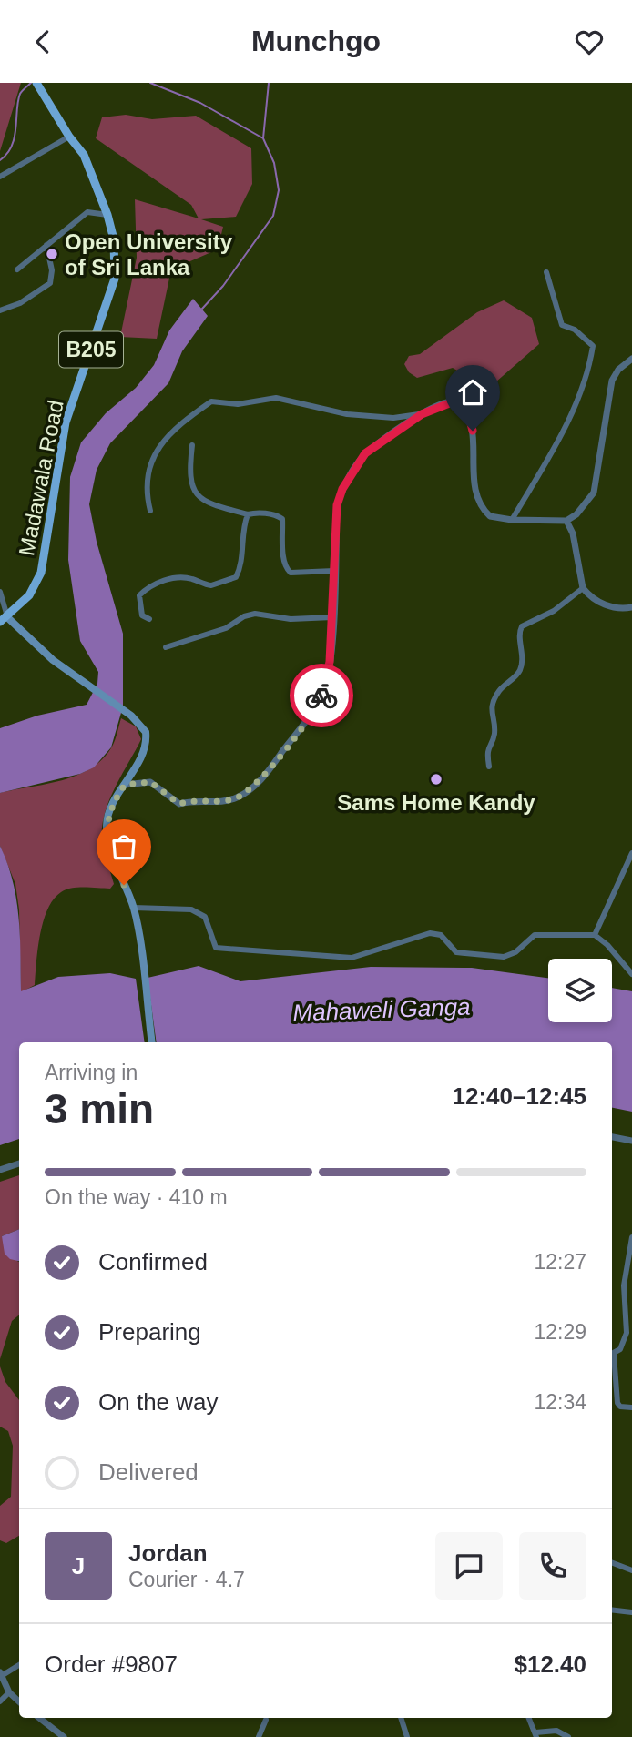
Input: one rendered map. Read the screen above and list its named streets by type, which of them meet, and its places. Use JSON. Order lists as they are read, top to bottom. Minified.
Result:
{"streets":{"main road":["B205","Madawala Road"]},"water":["Mahaweli Ganga"],"places":["Open University of Sri Lanka","Sams Home Kandy"],"page":{"header":"Munchgo","heading":["3 min","Arriving in","12:40–12:45"],"panel":["Jordan","Courier · 4.7","Order #9807","$12.40"],"bar":"On the way · 410 m","list":[["Confirmed","12:27"],["Preparing","12:29"],["On the way","12:34"],"Delivered"],"round":"J"}}
